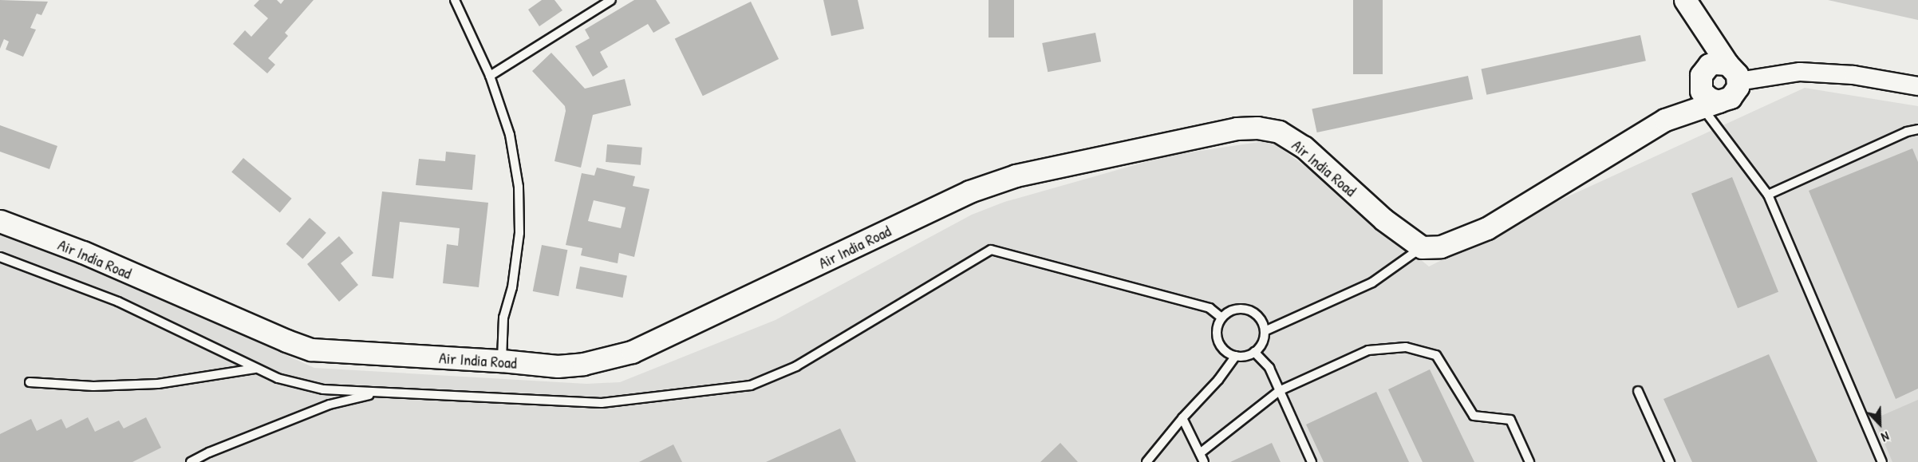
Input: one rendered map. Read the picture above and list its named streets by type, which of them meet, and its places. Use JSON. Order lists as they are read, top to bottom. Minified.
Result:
{"streets":{"street":["Air India Road"]},"north":"bottom right"}
